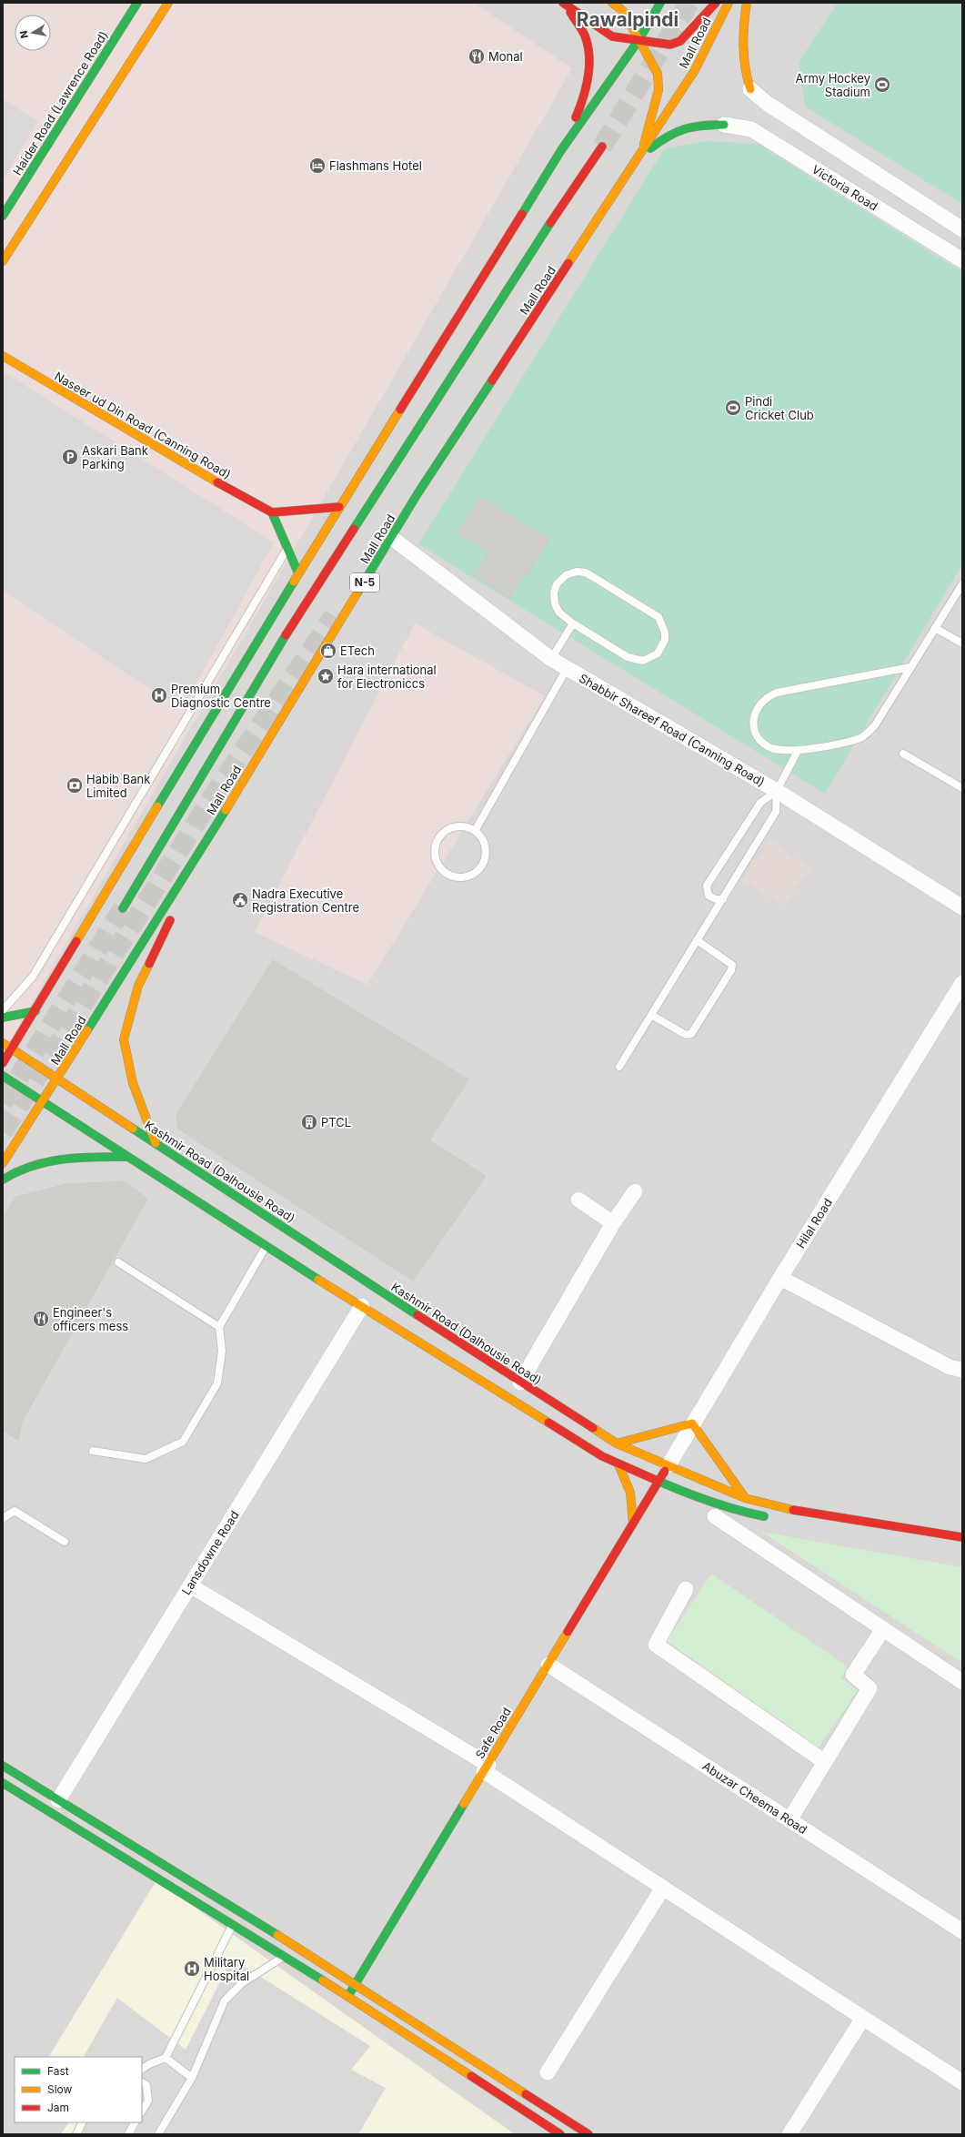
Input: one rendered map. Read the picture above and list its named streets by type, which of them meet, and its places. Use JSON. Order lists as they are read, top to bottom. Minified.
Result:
{"streets":{"main road":["Mall Road","Haider Road (Lawrence Road)","Naseer ud Din Road (Canning Road)","N-5","Kashmir Road (Dalhousie Road)","Safe Road"],"street":["Victoria Road","Shabbir Shareef Road (Canning Road)","Hilal Road","Lansdowne Road","Abuzar Cheema Road"]},"crossings":[["Mall Road","Shabbir Shareef Road (Canning Road)"],["Mall Road","Kashmir Road (Dalhousie Road)"],["Kashmir Road (Dalhousie Road)","Hilal Road"],["Kashmir Road (Dalhousie Road)","Safe Road"],["Hilal Road","Safe Road"],["Safe Road","Abuzar Cheema Road"]],"districts":["Rawalpindi"],"places":{"restaurant":["Monal","Engineer's officers mess"],"sports":["Army Hockey Stadium","Pindi Cricket Club"],"hotel":["Flashmans Hotel"],"parking":["Askari Bank Parking"],"shop":["ETech"],"place":["Hara international for Electroniccs"],"hospital":["Premium Diagnostic Centre","Military Hospital"],"bank":["Habib Bank Limited"],"public building":["Nadra Executive Registration Centre"],"building":["PTCL"]},"legend":["Fast","Slow","Jam"],"north":"left"}
